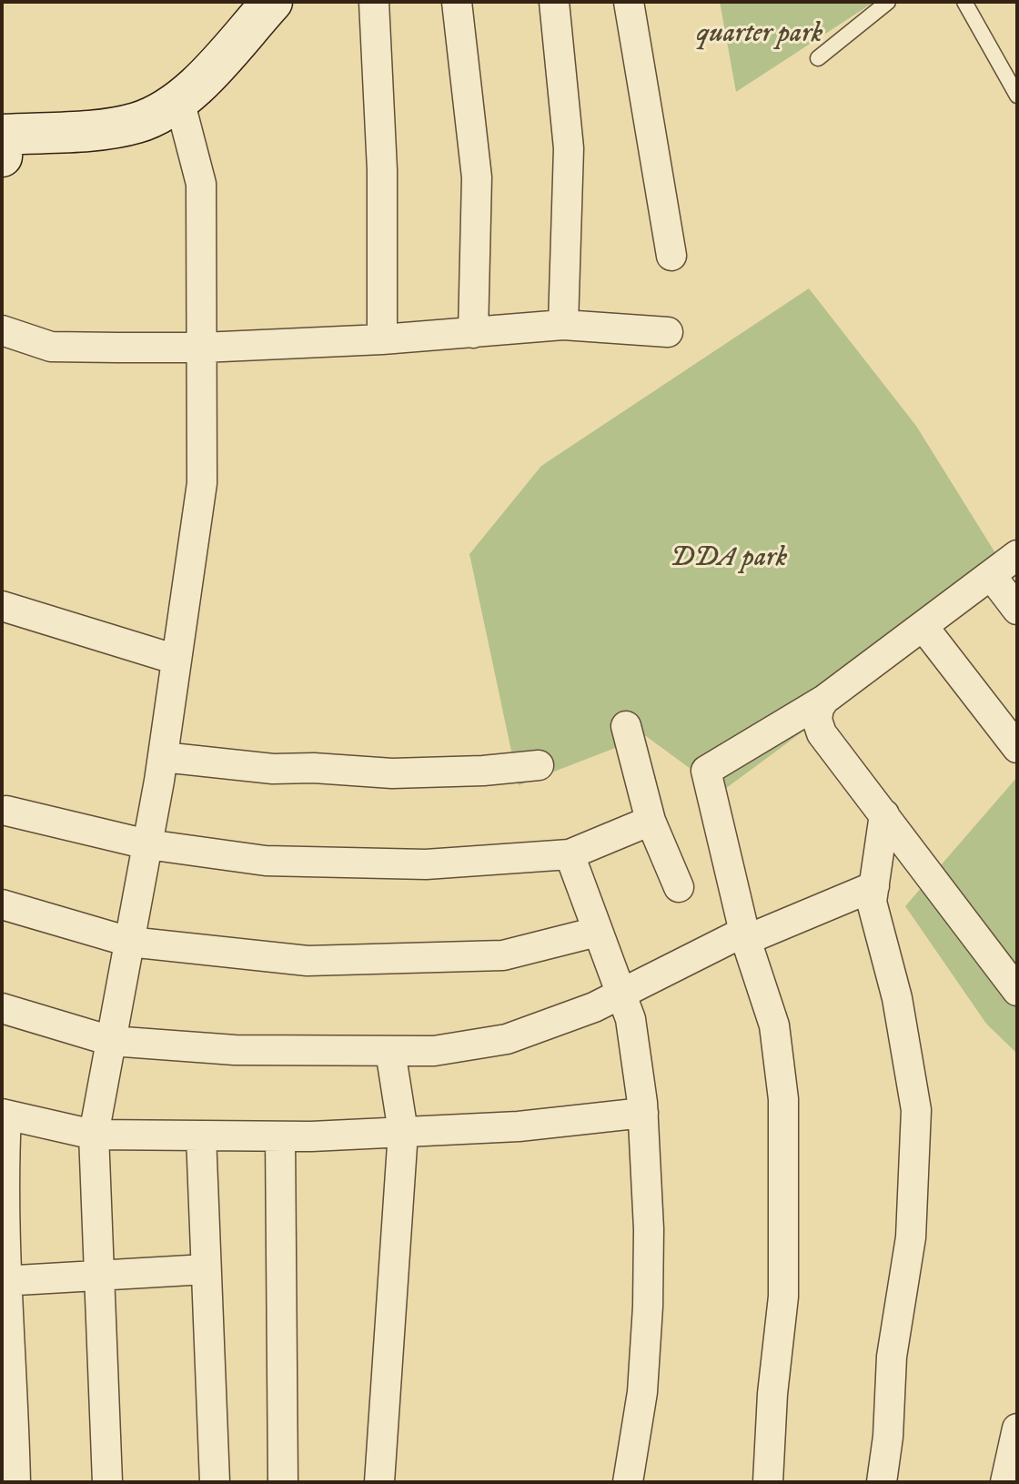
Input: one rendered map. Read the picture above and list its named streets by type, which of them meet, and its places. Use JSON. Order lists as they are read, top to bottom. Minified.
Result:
{"parks":["quarter park","DDA park"]}
